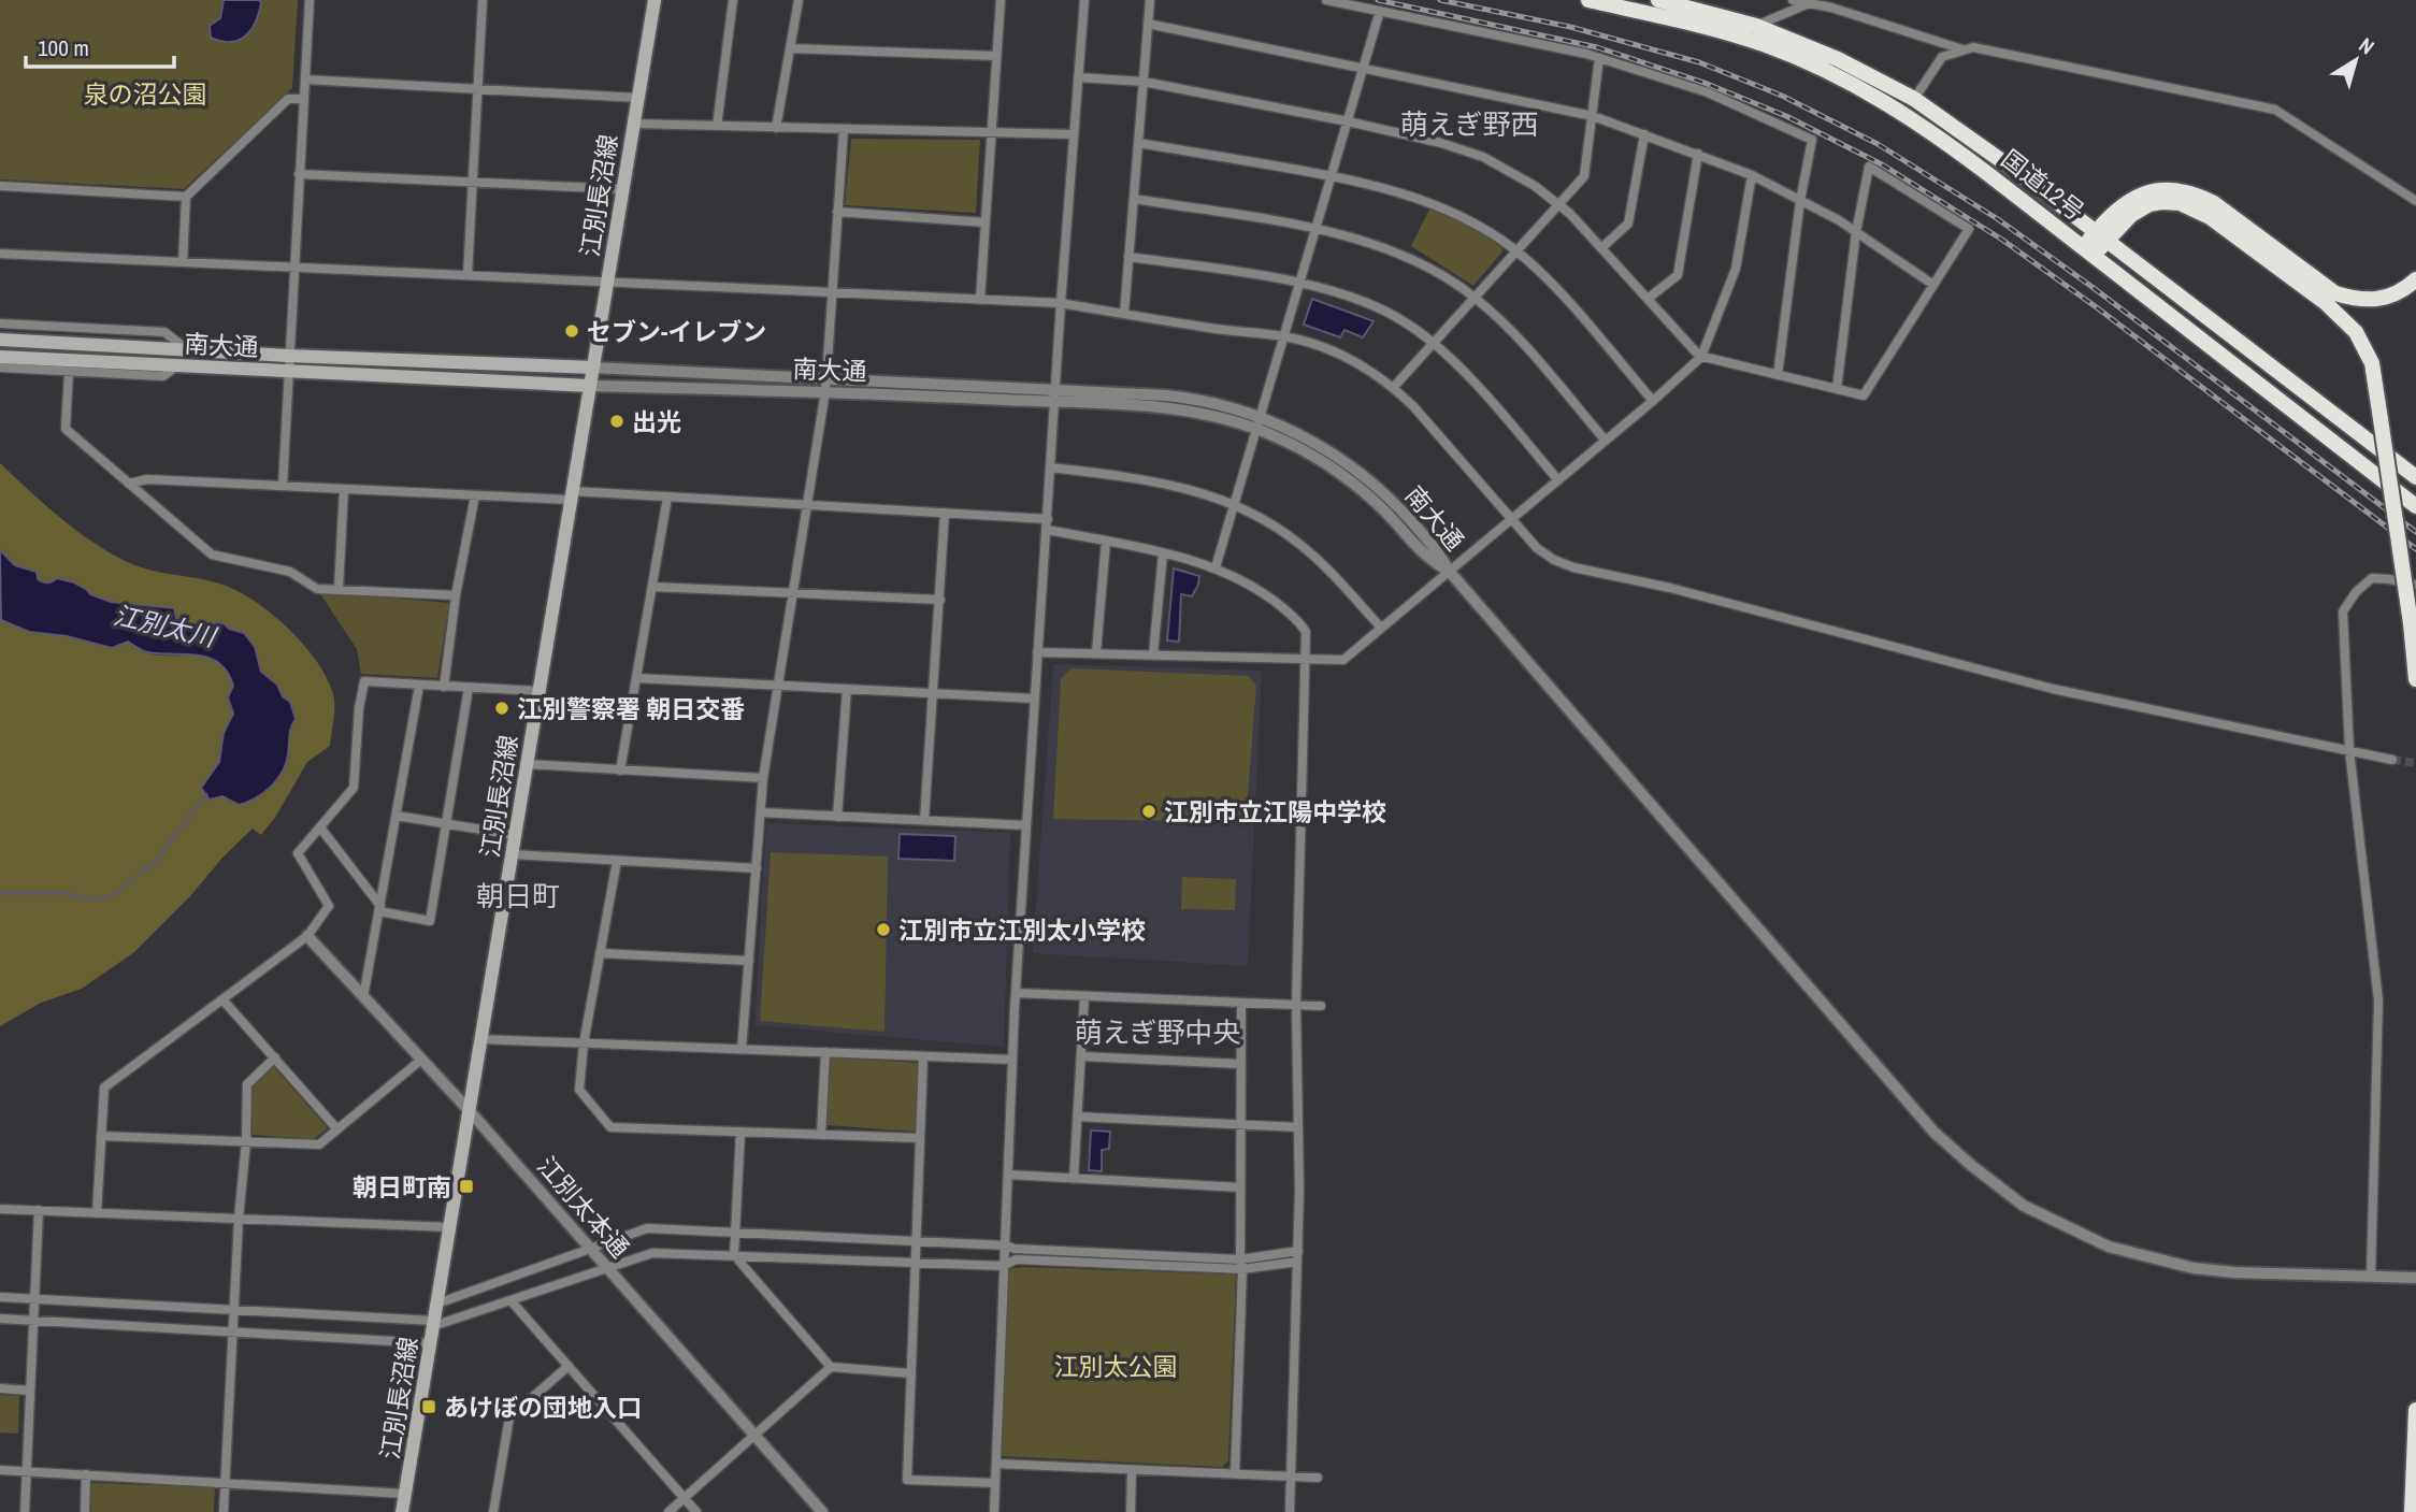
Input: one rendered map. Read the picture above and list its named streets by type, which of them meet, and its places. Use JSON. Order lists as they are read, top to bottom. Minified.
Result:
{"streets":{"highway":["国道12号"],"main road":["江別長沼線","南大通"],"street":["江別太本通"]},"crossings":[["江別長沼線","南大通"],["江別長沼線","江別太本通"]],"districts":["萌えぎ野西","朝日町","萌えぎ野中央"],"water":["江別太川"],"parks":["泉の沼公園","江別太公園"],"places":{"other":["セブン-イレブン","出光","江別警察署 朝日交番","江別市立江陽中学校","江別市立江別太小学校"],"transit":["朝日町南","あけぼの団地入口"]},"scale_bar":"100 m","north":"top right"}
